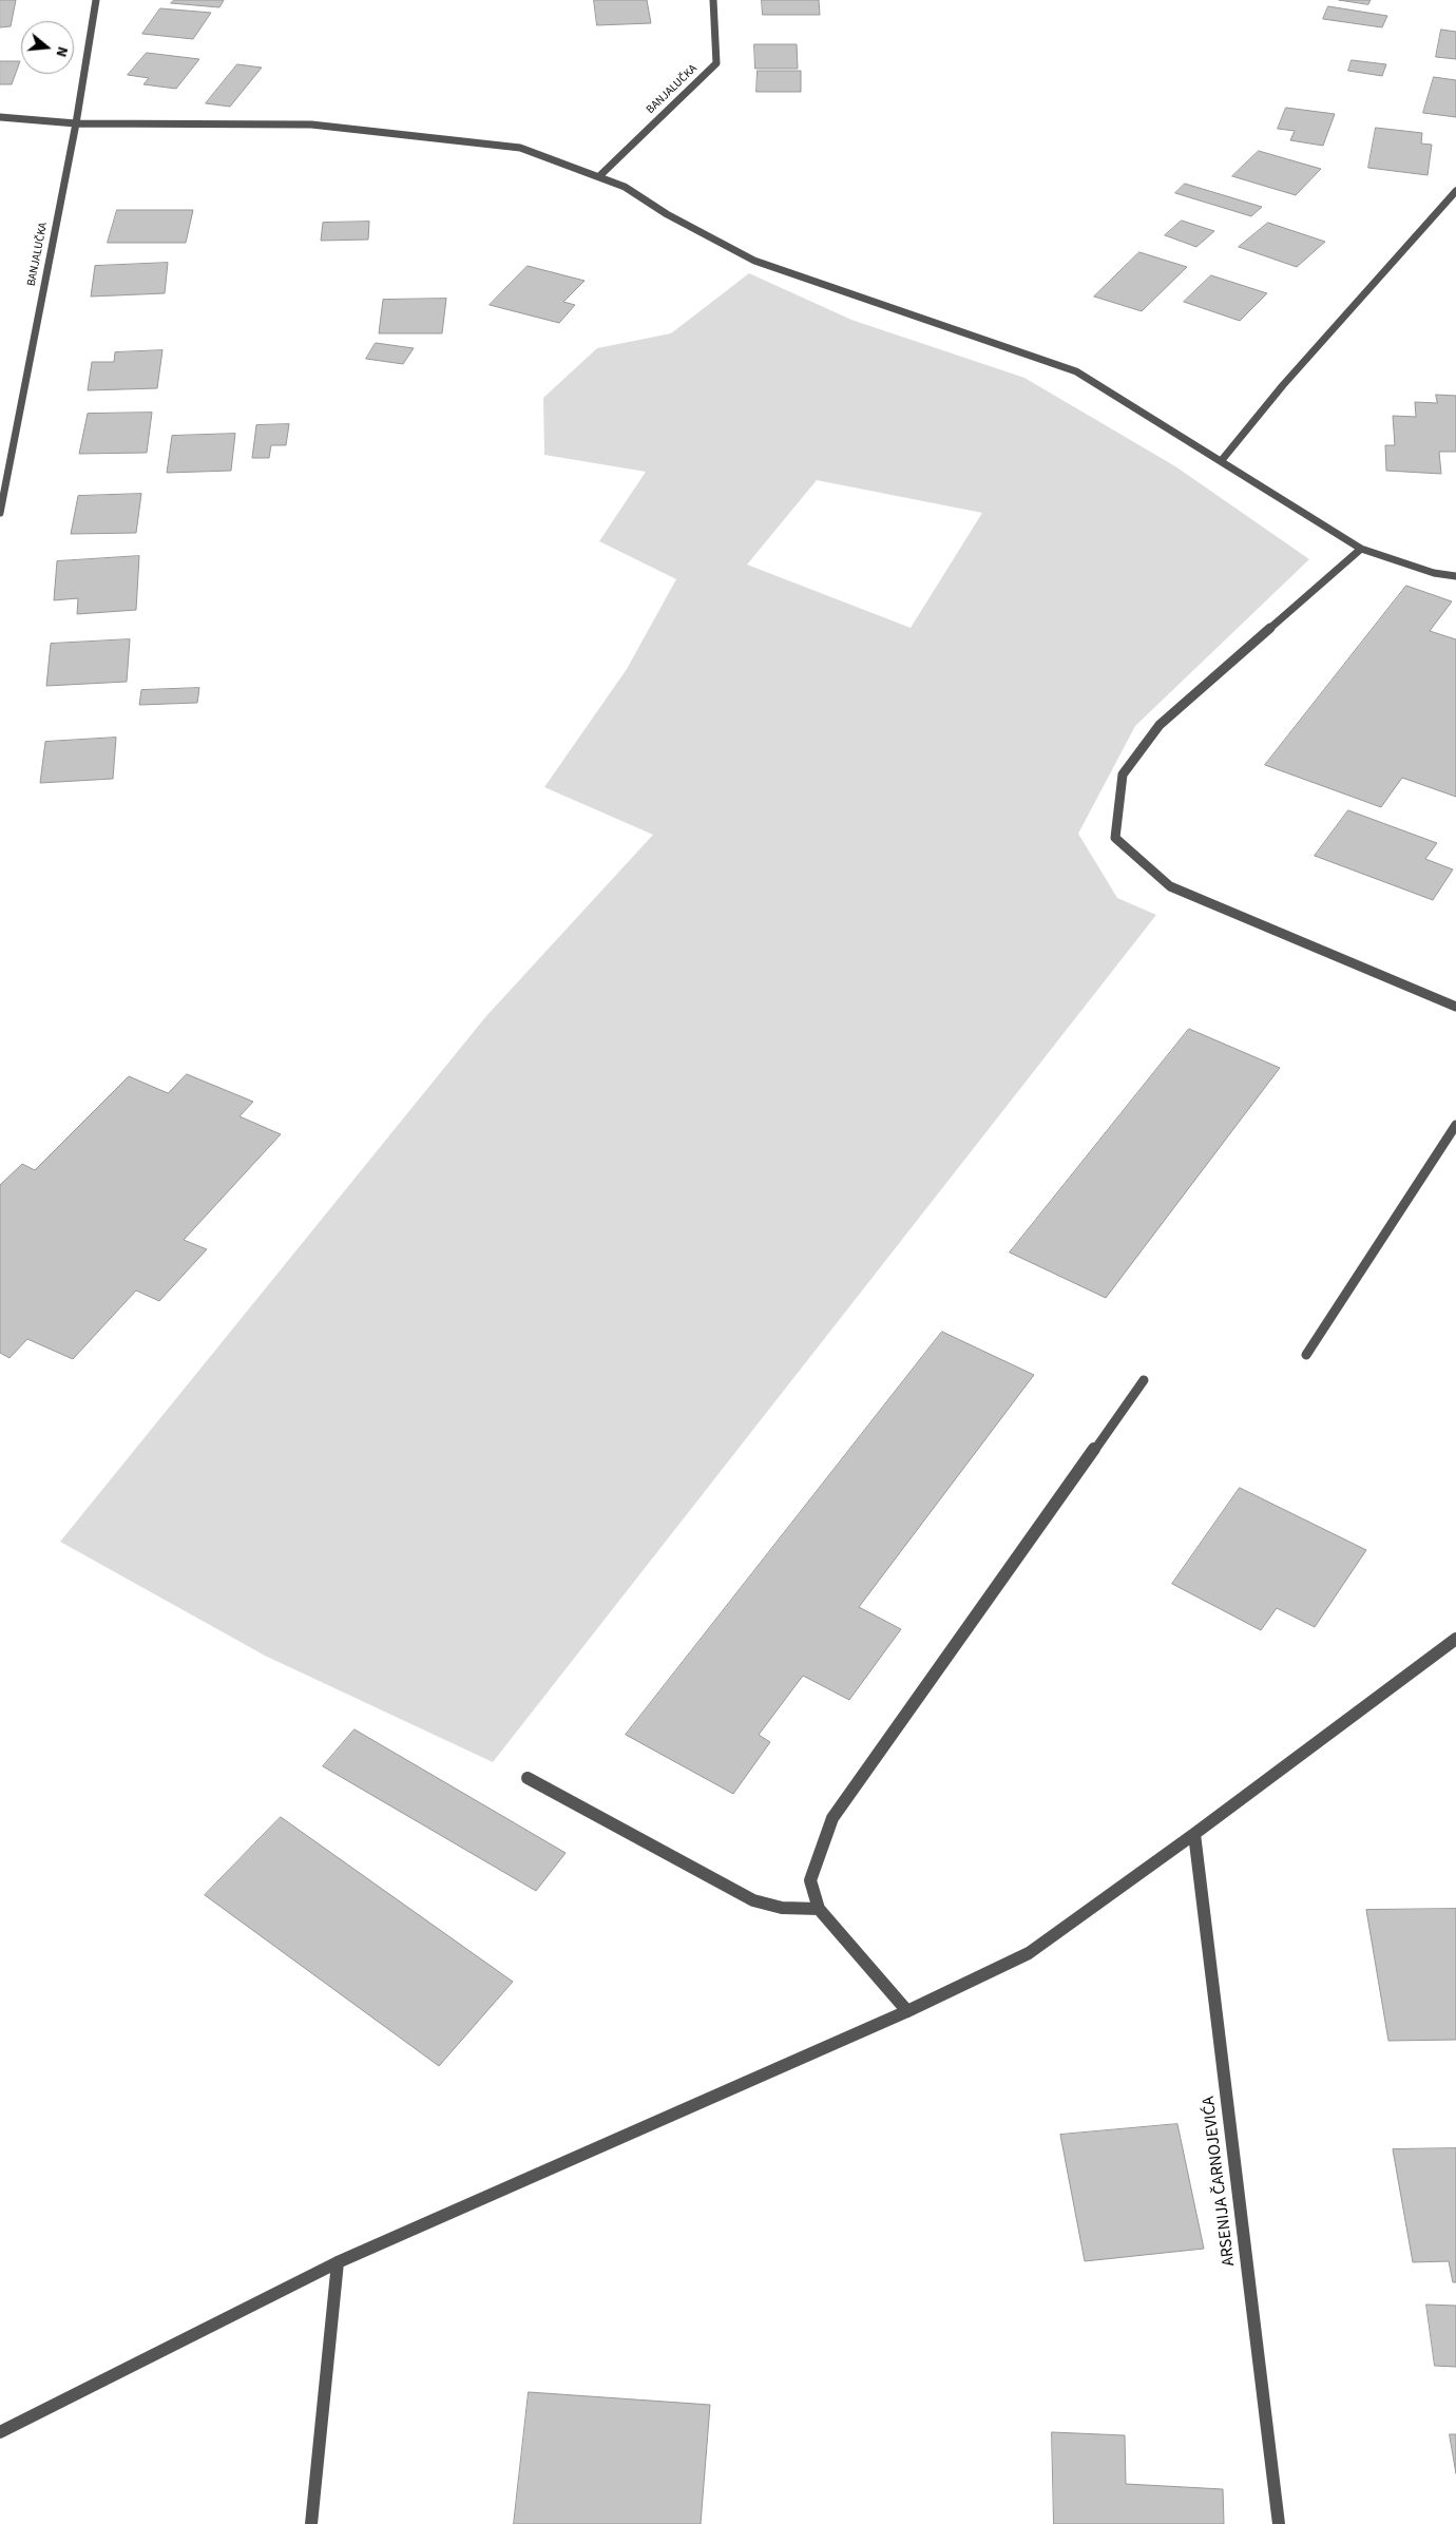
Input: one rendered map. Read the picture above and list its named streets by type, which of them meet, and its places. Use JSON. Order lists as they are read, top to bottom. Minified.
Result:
{"streets":{"street":["BANJALUČKA","ARSENIJA ČARNOJEVIĆA"]},"north":"right"}
